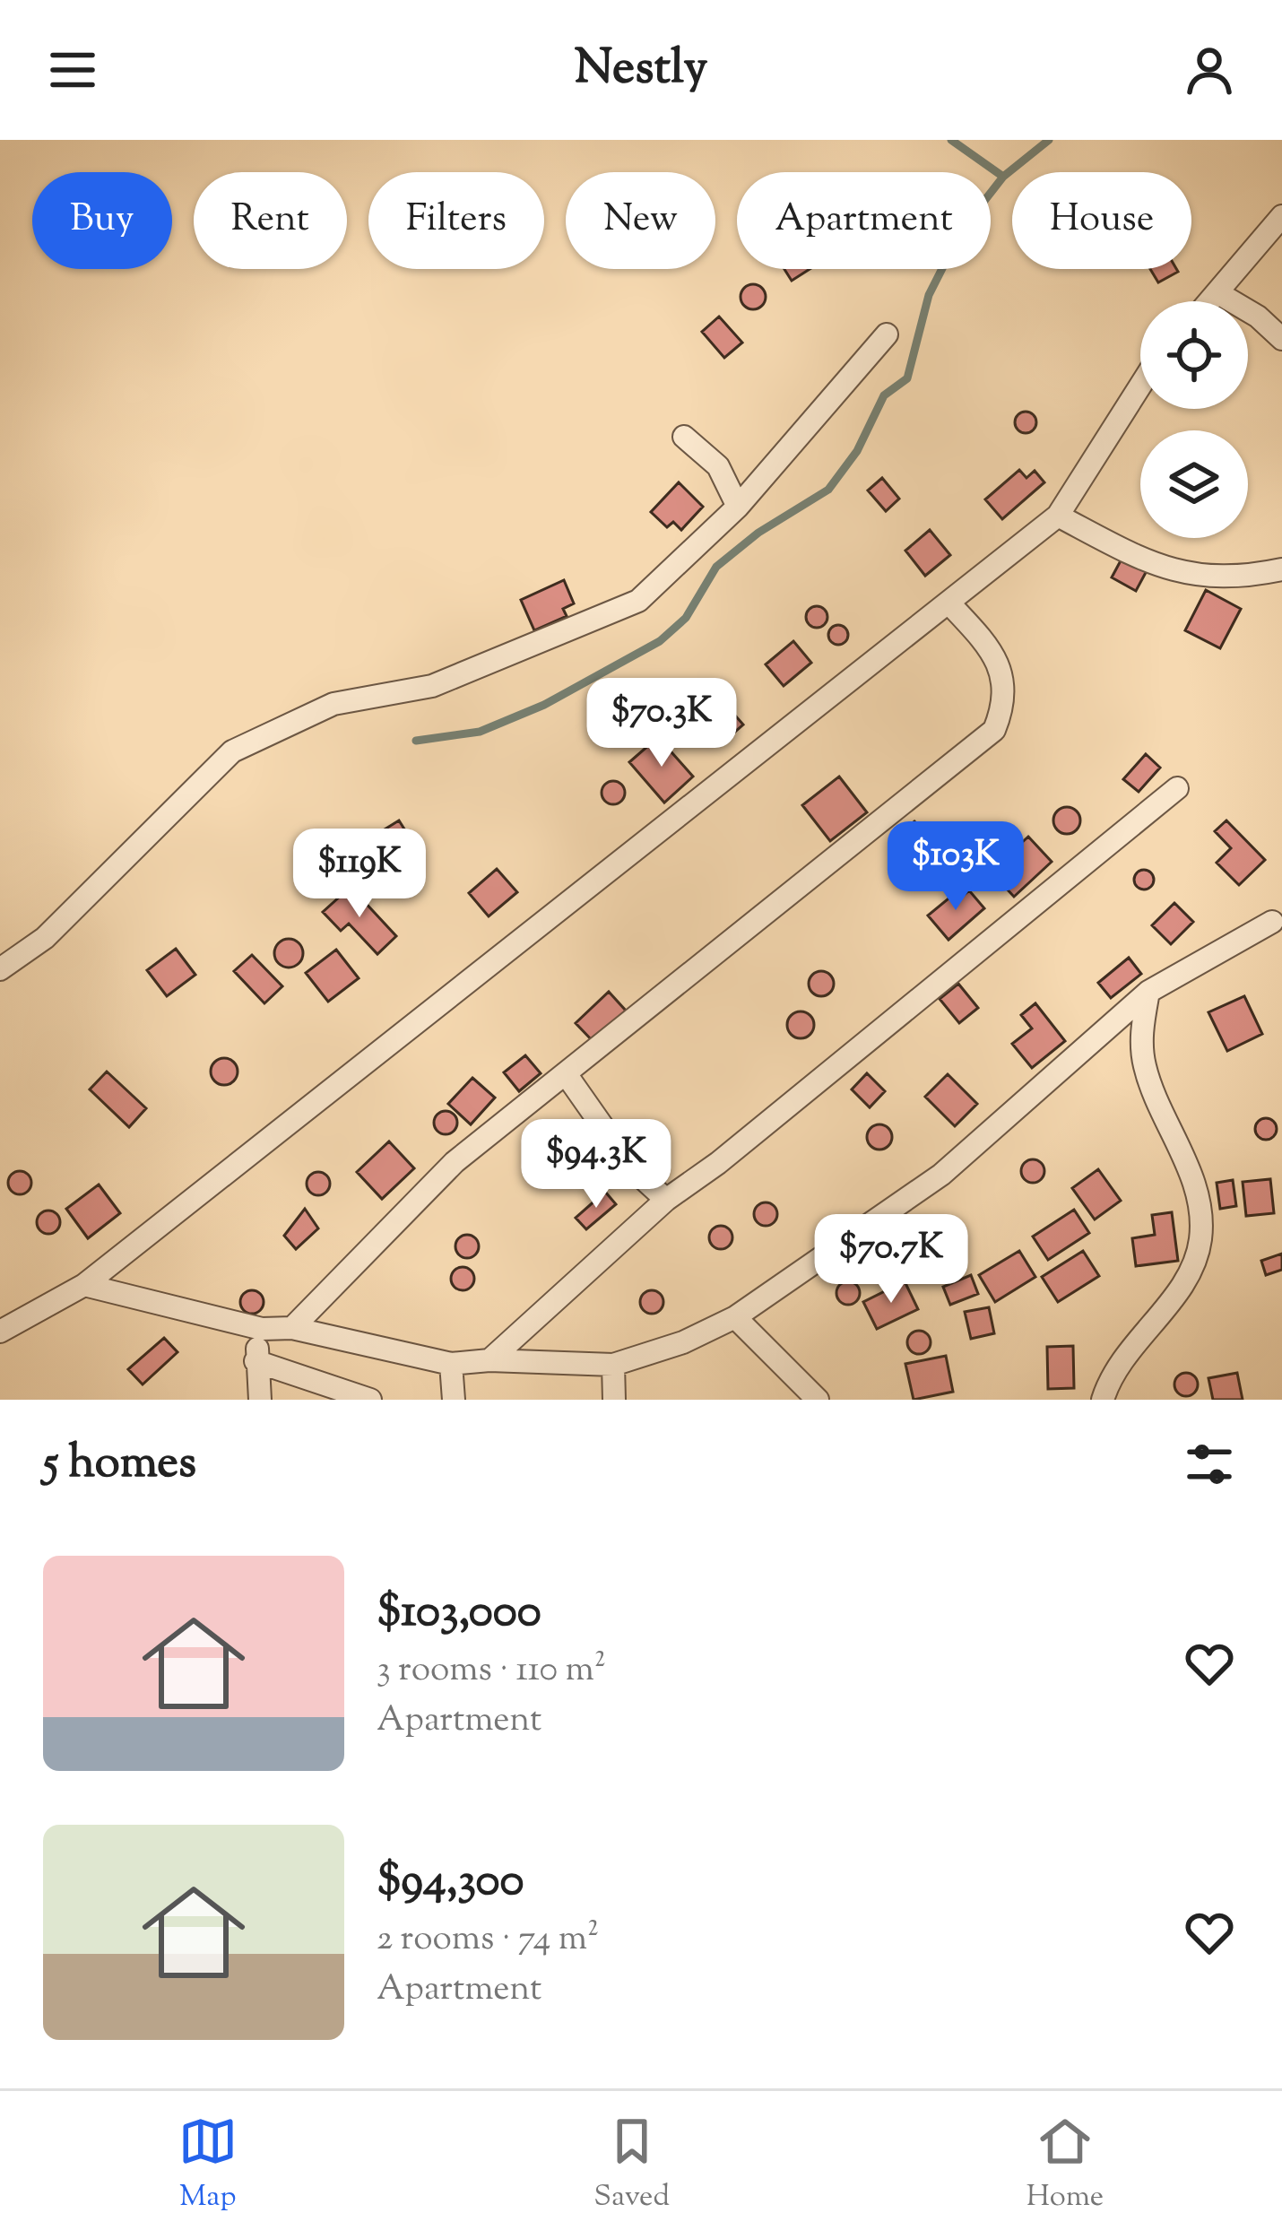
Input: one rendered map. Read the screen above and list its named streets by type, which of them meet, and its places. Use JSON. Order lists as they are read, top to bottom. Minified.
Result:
{"page":{"header":"Nestly","chip":["Buy","Rent","Filters","New","Apartment","House"],"price":["$70.3K","$103K","$119K","$94.3K","$70.7K"],"heading":"5 homes","list":[{"name":"$103,000","note":"3 rooms · 110 m² · Apartment"},{"name":"$94,300","note":"2 rooms · 74 m² · Apartment"}],"tabs":["Map","Saved","Home"]}}
